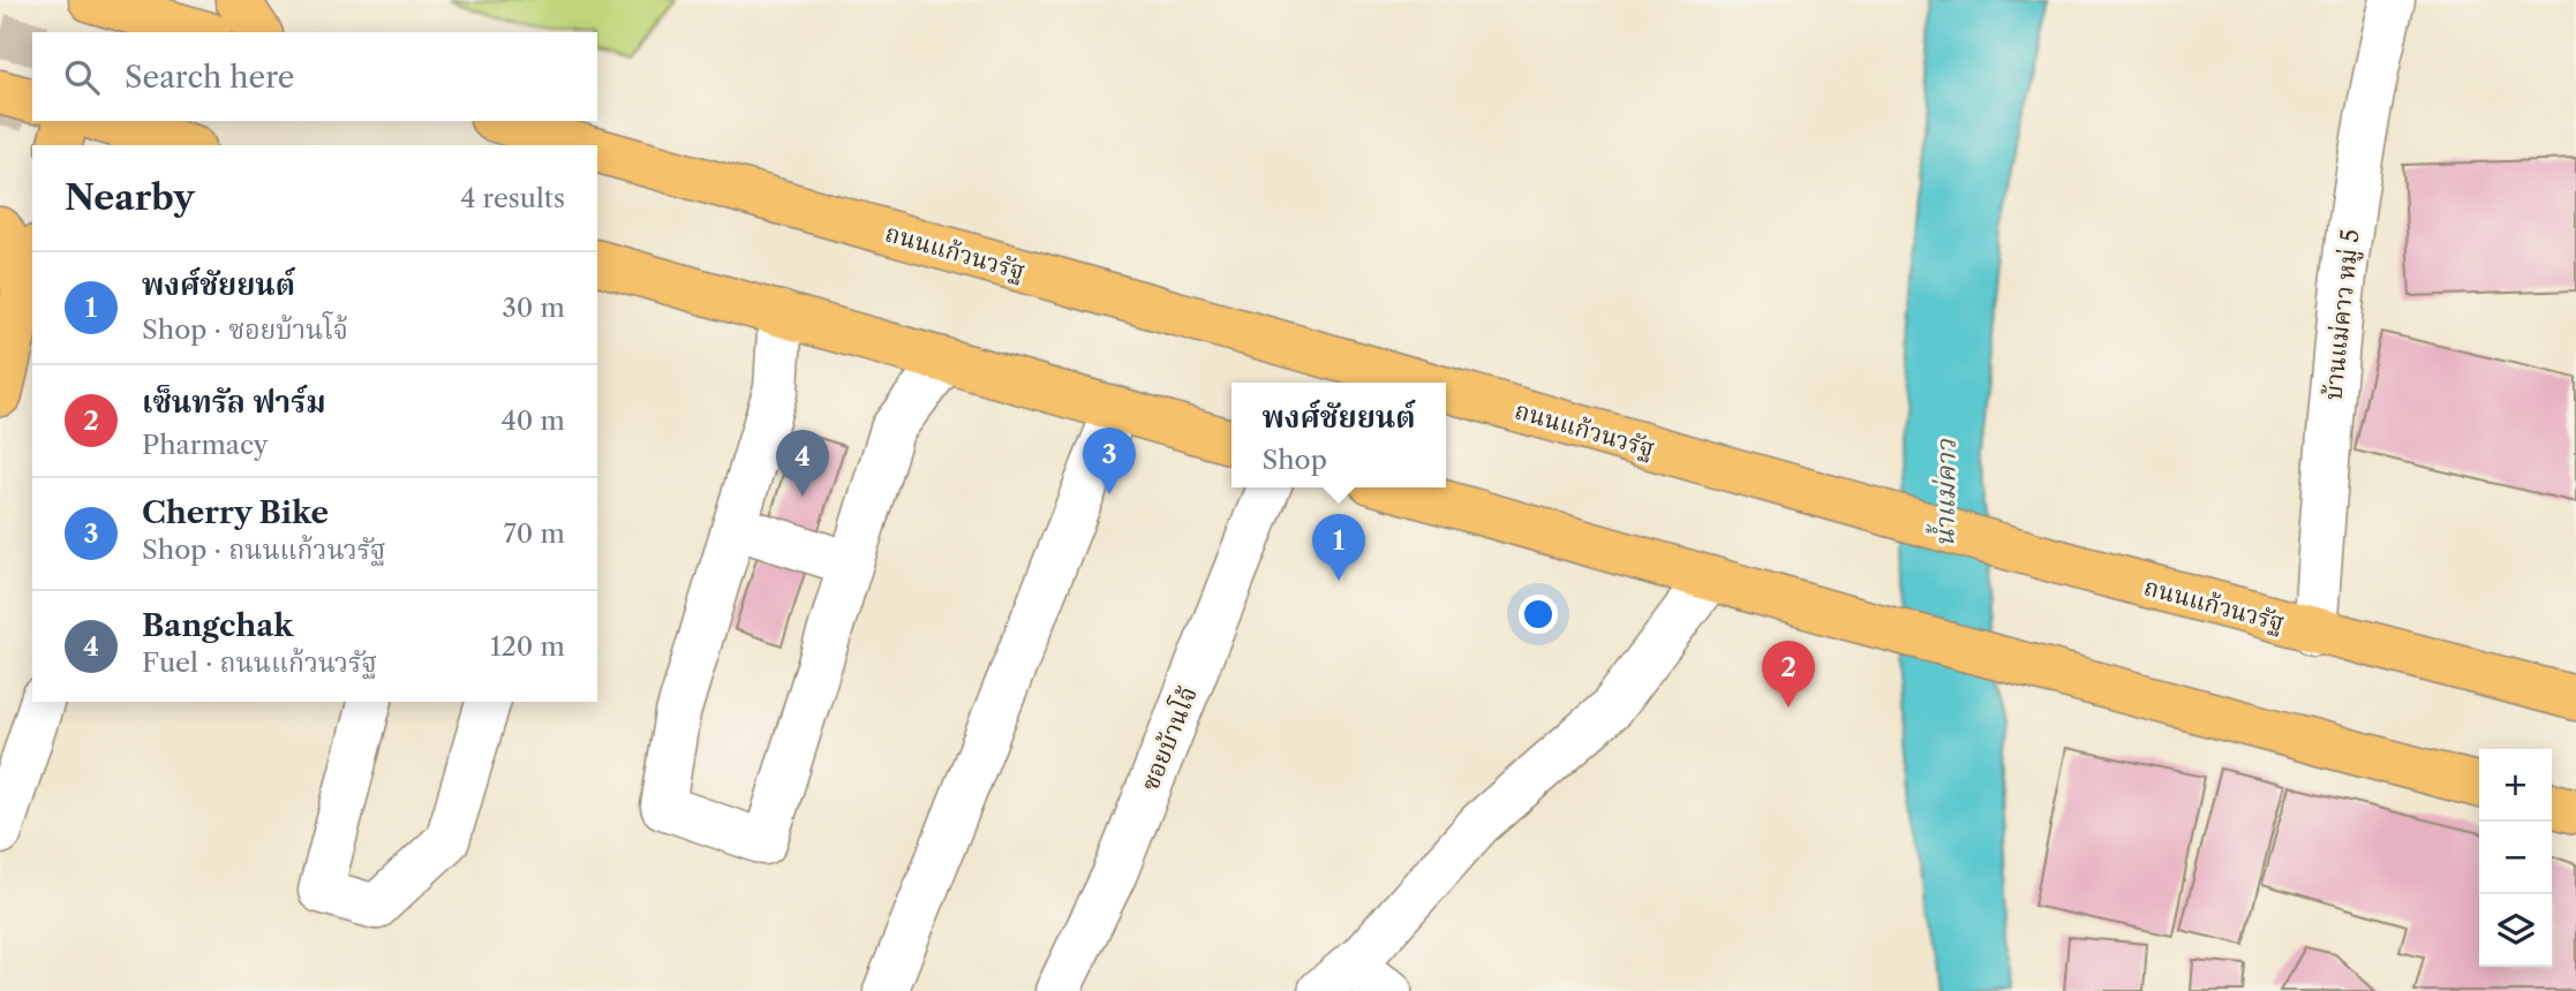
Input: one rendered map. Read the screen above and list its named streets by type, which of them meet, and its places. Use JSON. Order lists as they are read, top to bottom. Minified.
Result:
{"streets":{"main road":["ถนนแก้วนวรัฐ"],"street":["บ้านแม่คาว หมู่ 5","ซอยบ้านโจ้"]},"crossings":[["ถนนแก้วนวรัฐ","บ้านแม่คาว หมู่ 5"]],"water":["น้ำแม่คาว"],"page":{"search":"Search here","heading":["Nearby","4 results"],"list":[{"mark":"1","name":"พงศ์ชัยยนต์","note":"Shop · ซอยบ้านโจ้","value":"30 m"},{"mark":"2","name":"เซ็นทรัล ฟาร์ม","note":"Pharmacy","value":"40 m"},{"mark":"3","name":"Cherry Bike","note":"Shop · ถนนแก้วนวรัฐ","value":"70 m"},{"mark":"4","name":"Bangchak","note":"Fuel · ถนนแก้วนวรัฐ","value":"120 m"}],"popup":["พงศ์ชัยยนต์","Shop"],"pins":["3","4","1","2"],"map_buttons":["+","−"]}}
